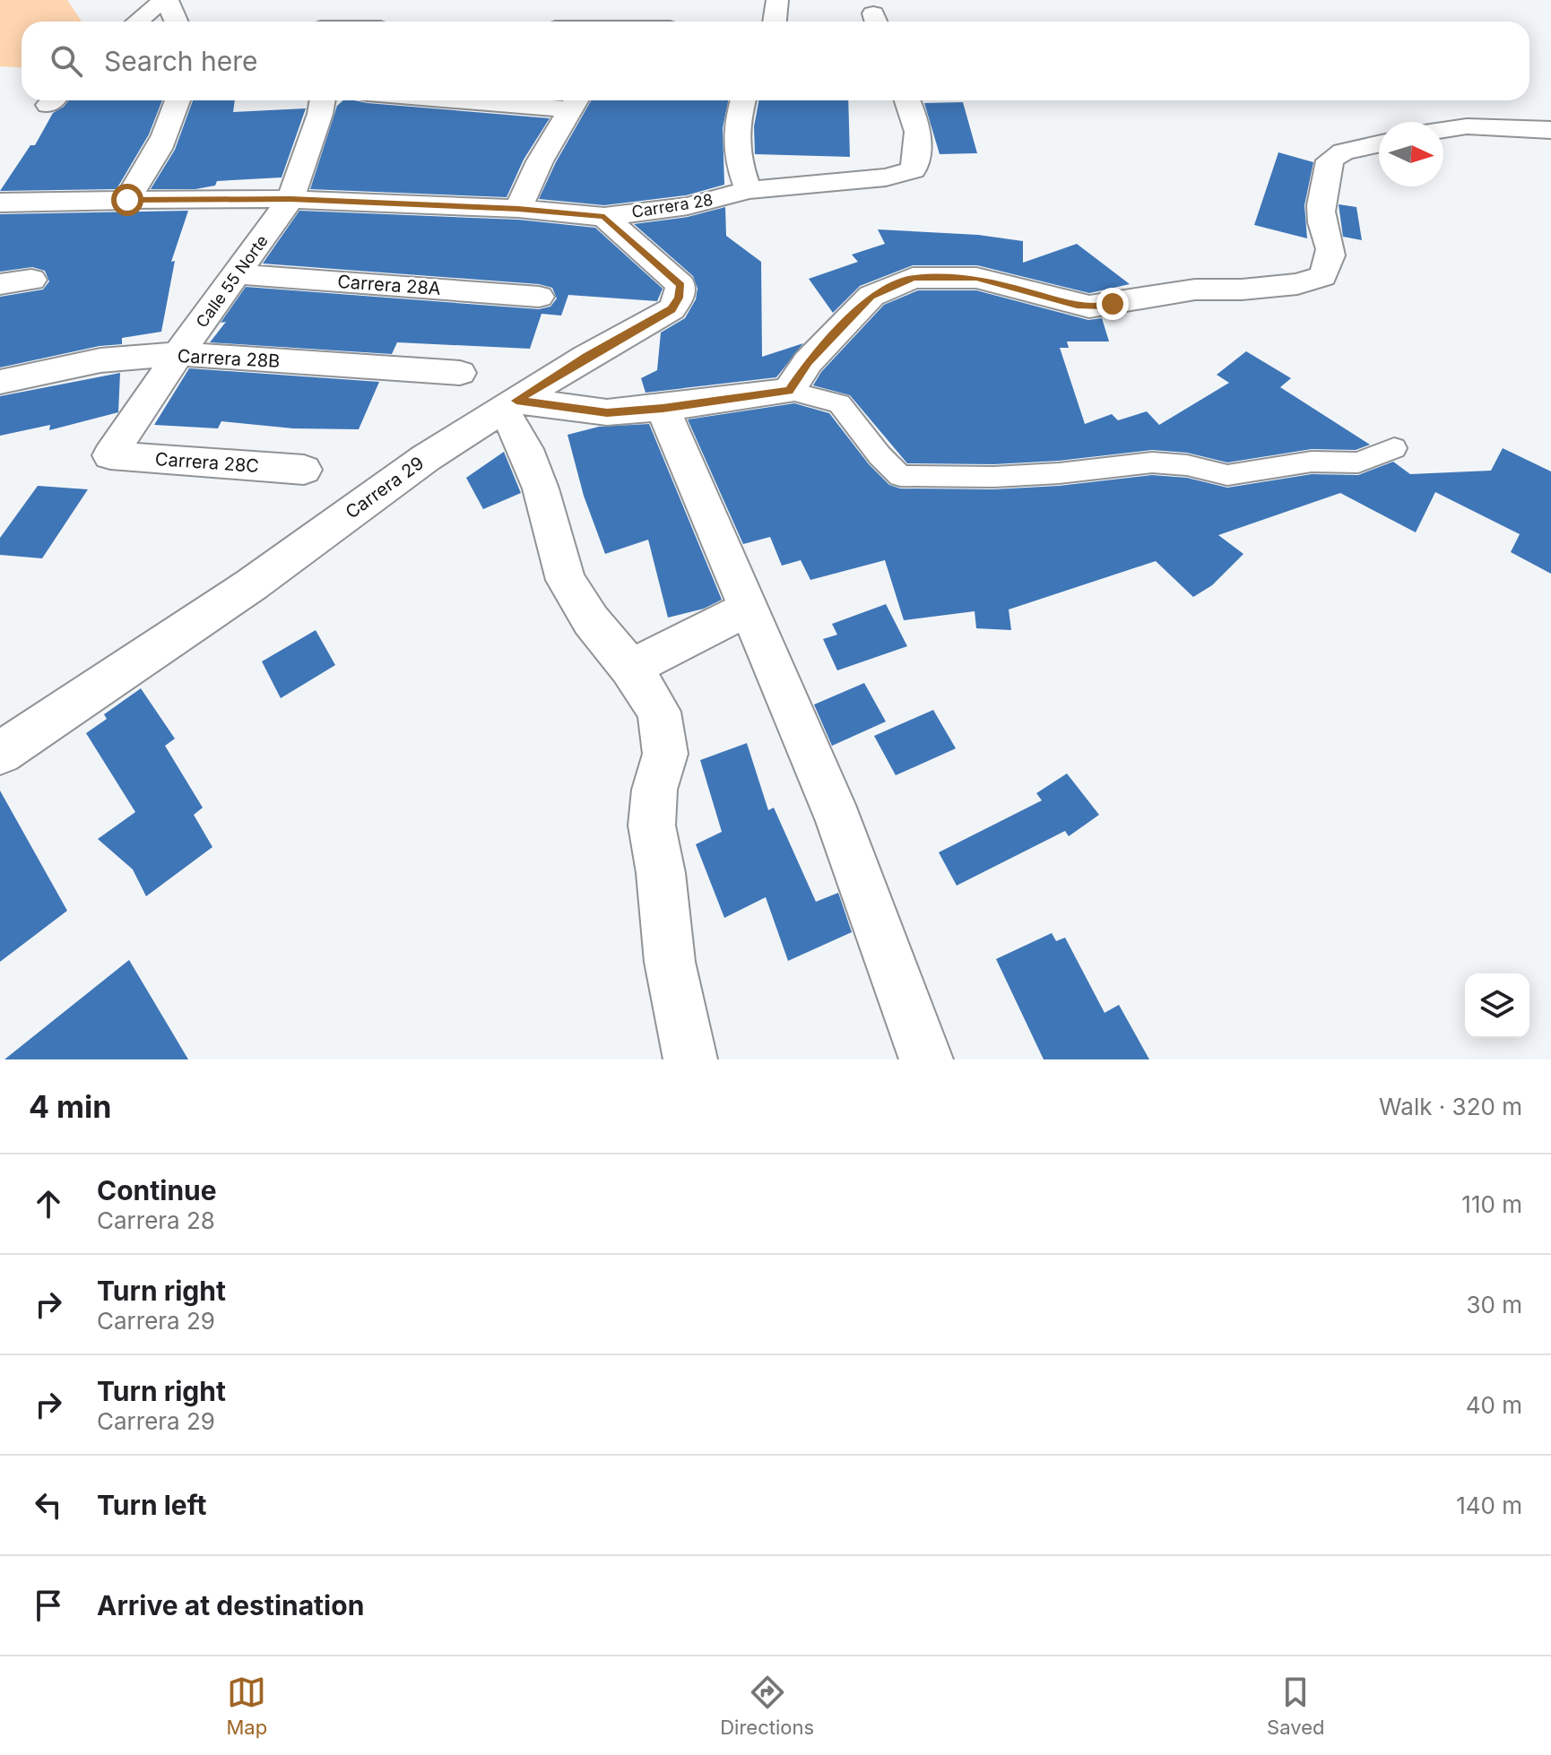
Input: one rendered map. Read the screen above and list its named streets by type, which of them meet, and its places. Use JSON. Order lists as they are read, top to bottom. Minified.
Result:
{"streets":{"street":["Carrera 28","Calle 55 Norte","Carrera 28A","Carrera 28B","Carrera 28C","Carrera 29"]},"crossings":[["Carrera 28","Calle 55 Norte"],["Carrera 28","Carrera 29"],["Calle 55 Norte","Carrera 28A"],["Calle 55 Norte","Carrera 28B"],["Calle 55 Norte","Carrera 28C"]],"north":"right","page":{"search":"Search here","heading":["4 min","Walk · 320 m"],"list":[["Continue","Carrera 28","110 m"],["Turn right","Carrera 29","30 m"],["Turn right","Carrera 29","40 m"],["Turn left","140 m"],"Arrive at destination"],"nav":["Map","Directions","Saved"]}}
